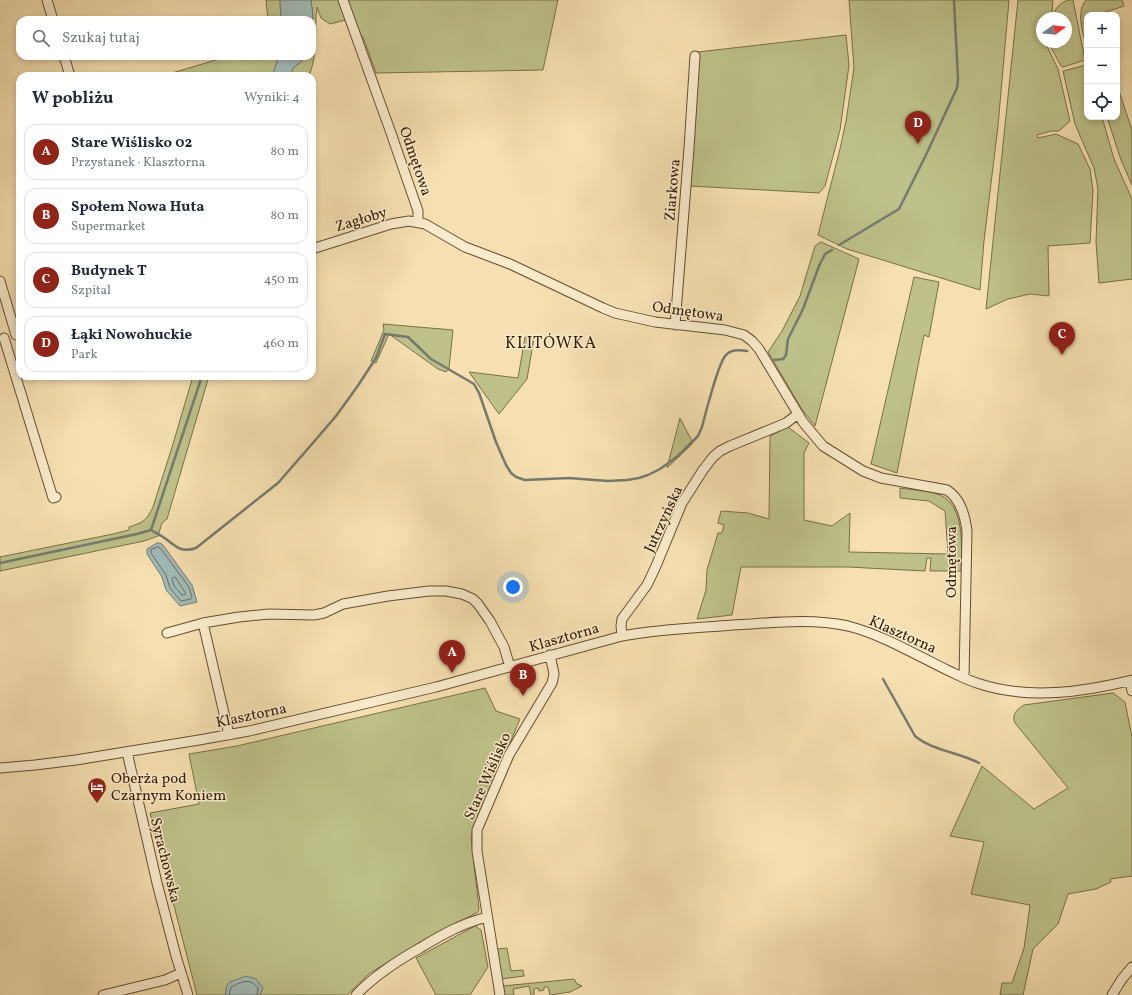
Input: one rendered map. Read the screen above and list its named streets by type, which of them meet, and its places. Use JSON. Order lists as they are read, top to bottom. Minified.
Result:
{"streets":{"street":["Odmętowa","Ziarkowa","Zagłoby","Jutrzyńska","Klasztorna","Stare Wiślisko","Syrachowska"]},"crossings":[["Odmętowa","Ziarkowa"],["Odmętowa","Zagłoby"],["Odmętowa","Jutrzyńska"],["Odmętowa","Klasztorna"],["Jutrzyńska","Klasztorna"],["Klasztorna","Stare Wiślisko"],["Klasztorna","Syrachowska"]],"districts":["KLITÓWKA"],"places":{"hotel":["Oberża pod Czarnym Koniem"]},"north":"right","page":{"map_buttons":["+","−"],"search":"Szukaj tutaj","heading":["W pobliżu","Wyniki: 4"],"pins":["D","C","A","B"],"list":[{"mark":"A","name":"Stare Wiślisko 02","note":"Przystanek · Klasztorna","value":"80 m"},{"mark":"B","name":"Społem Nowa Huta","note":"Supermarket","value":"80 m"},{"mark":"C","name":"Budynek T","note":"Szpital","value":"450 m"},{"mark":"D","name":"Łąki Nowohuckie","note":"Park","value":"460 m"}]}}
